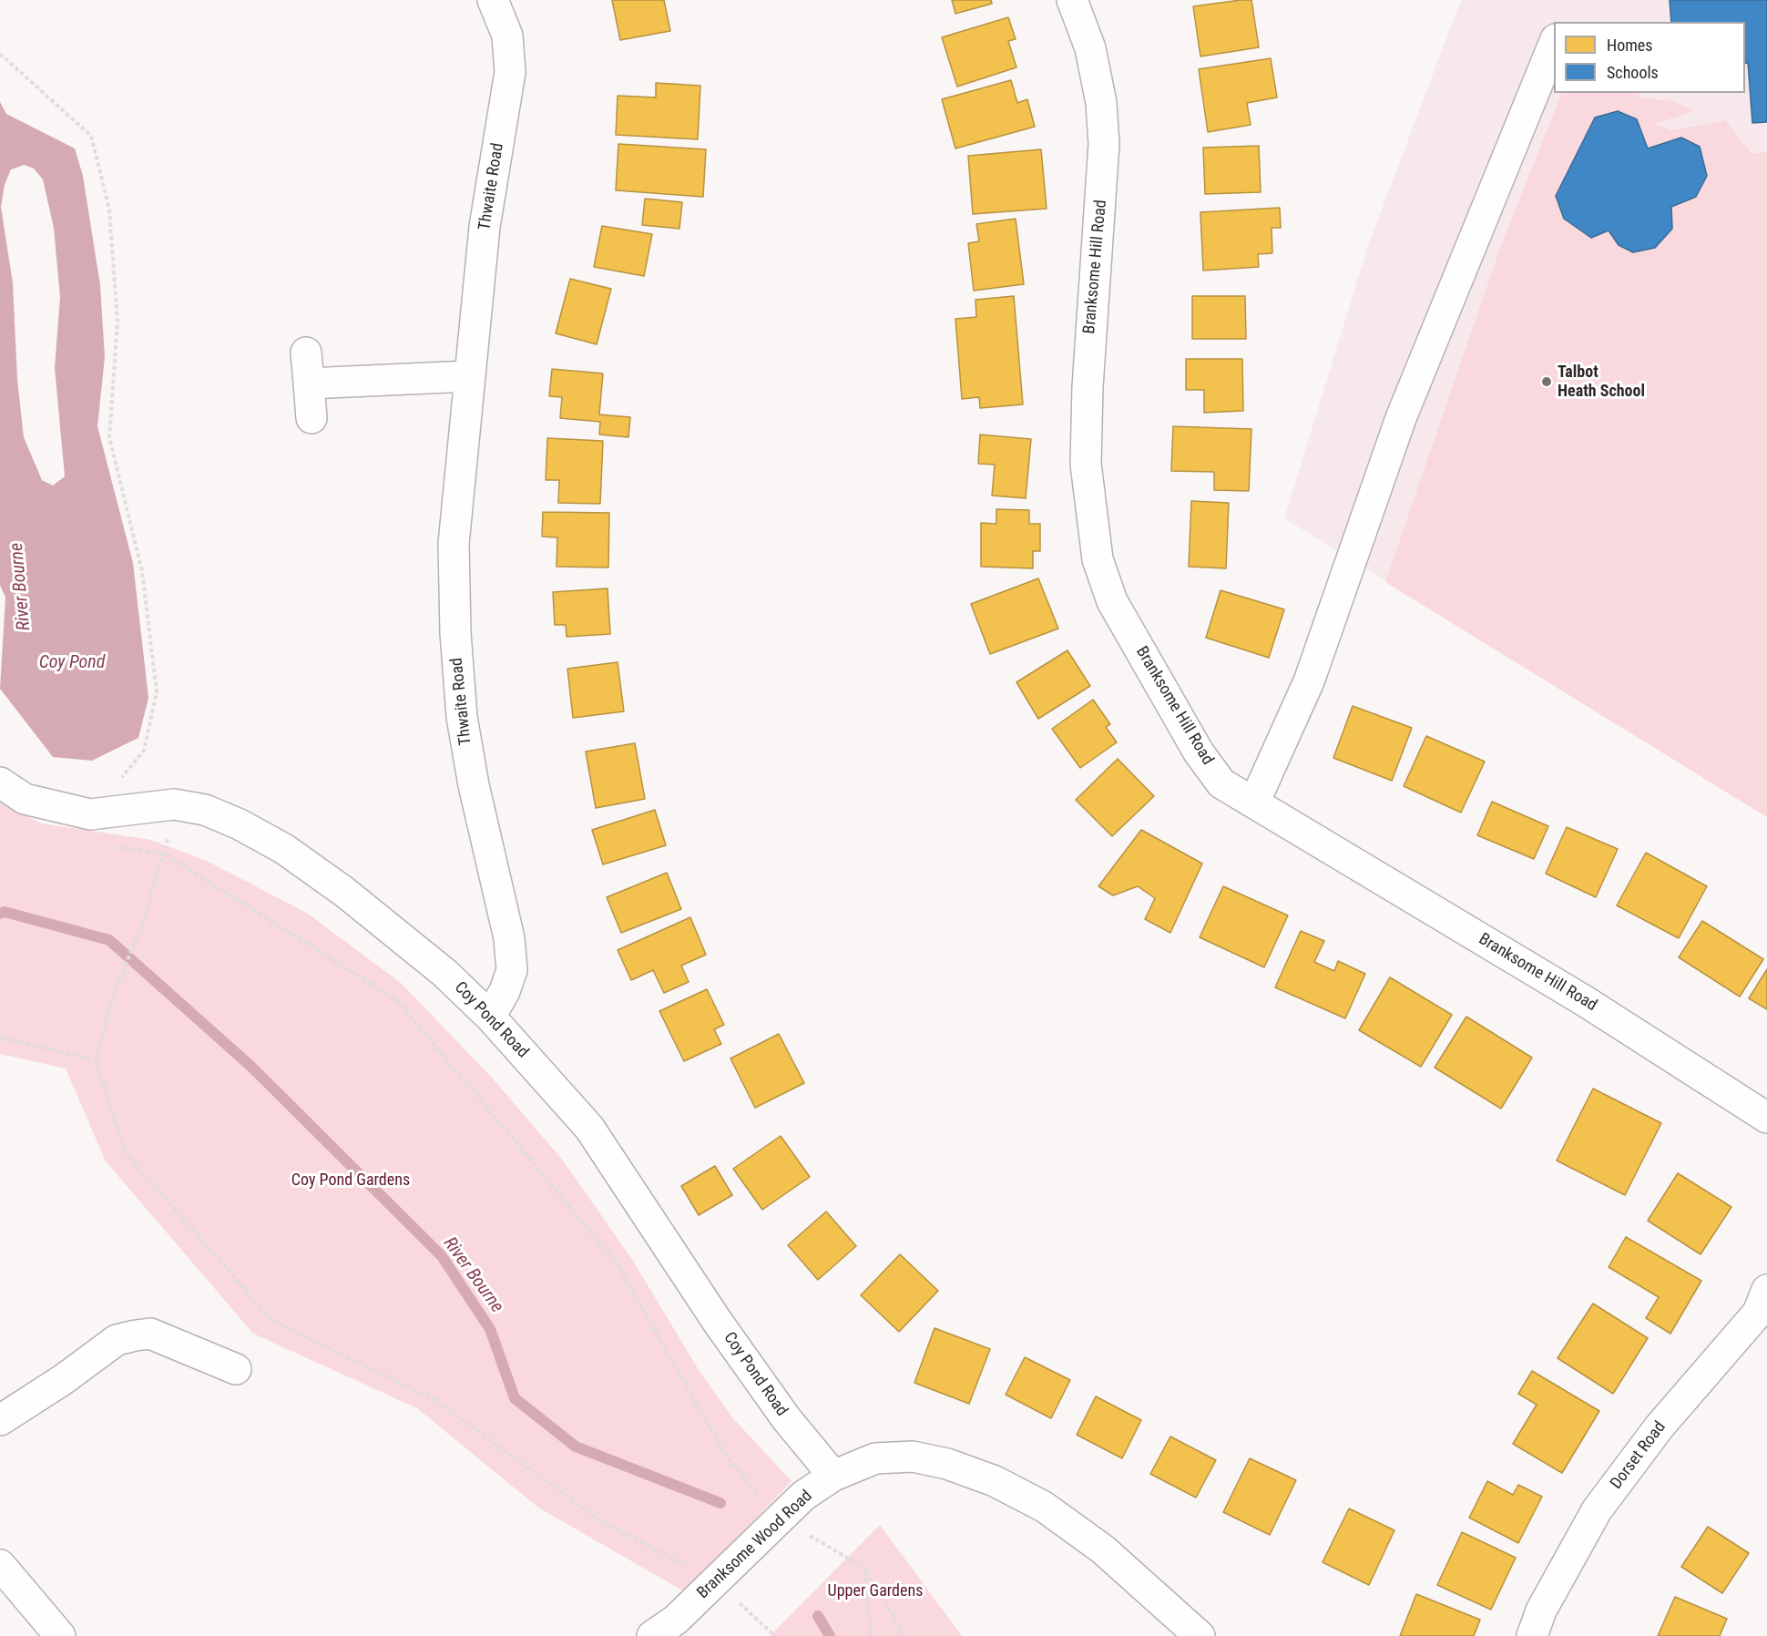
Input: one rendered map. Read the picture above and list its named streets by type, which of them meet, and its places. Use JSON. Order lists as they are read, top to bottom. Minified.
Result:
{"streets":{"street":["Thwaite Road","Branksome Hill Road","Coy Pond Road","Dorset Road","Branksome Wood Road"]},"crossings":[["Thwaite Road","Coy Pond Road"],["Coy Pond Road","Branksome Wood Road"]],"water":["River Bourne","Coy Pond"],"parks":["Coy Pond Gardens","Upper Gardens"],"places":["Talbot Heath School"],"legend":["Homes","Schools"]}
